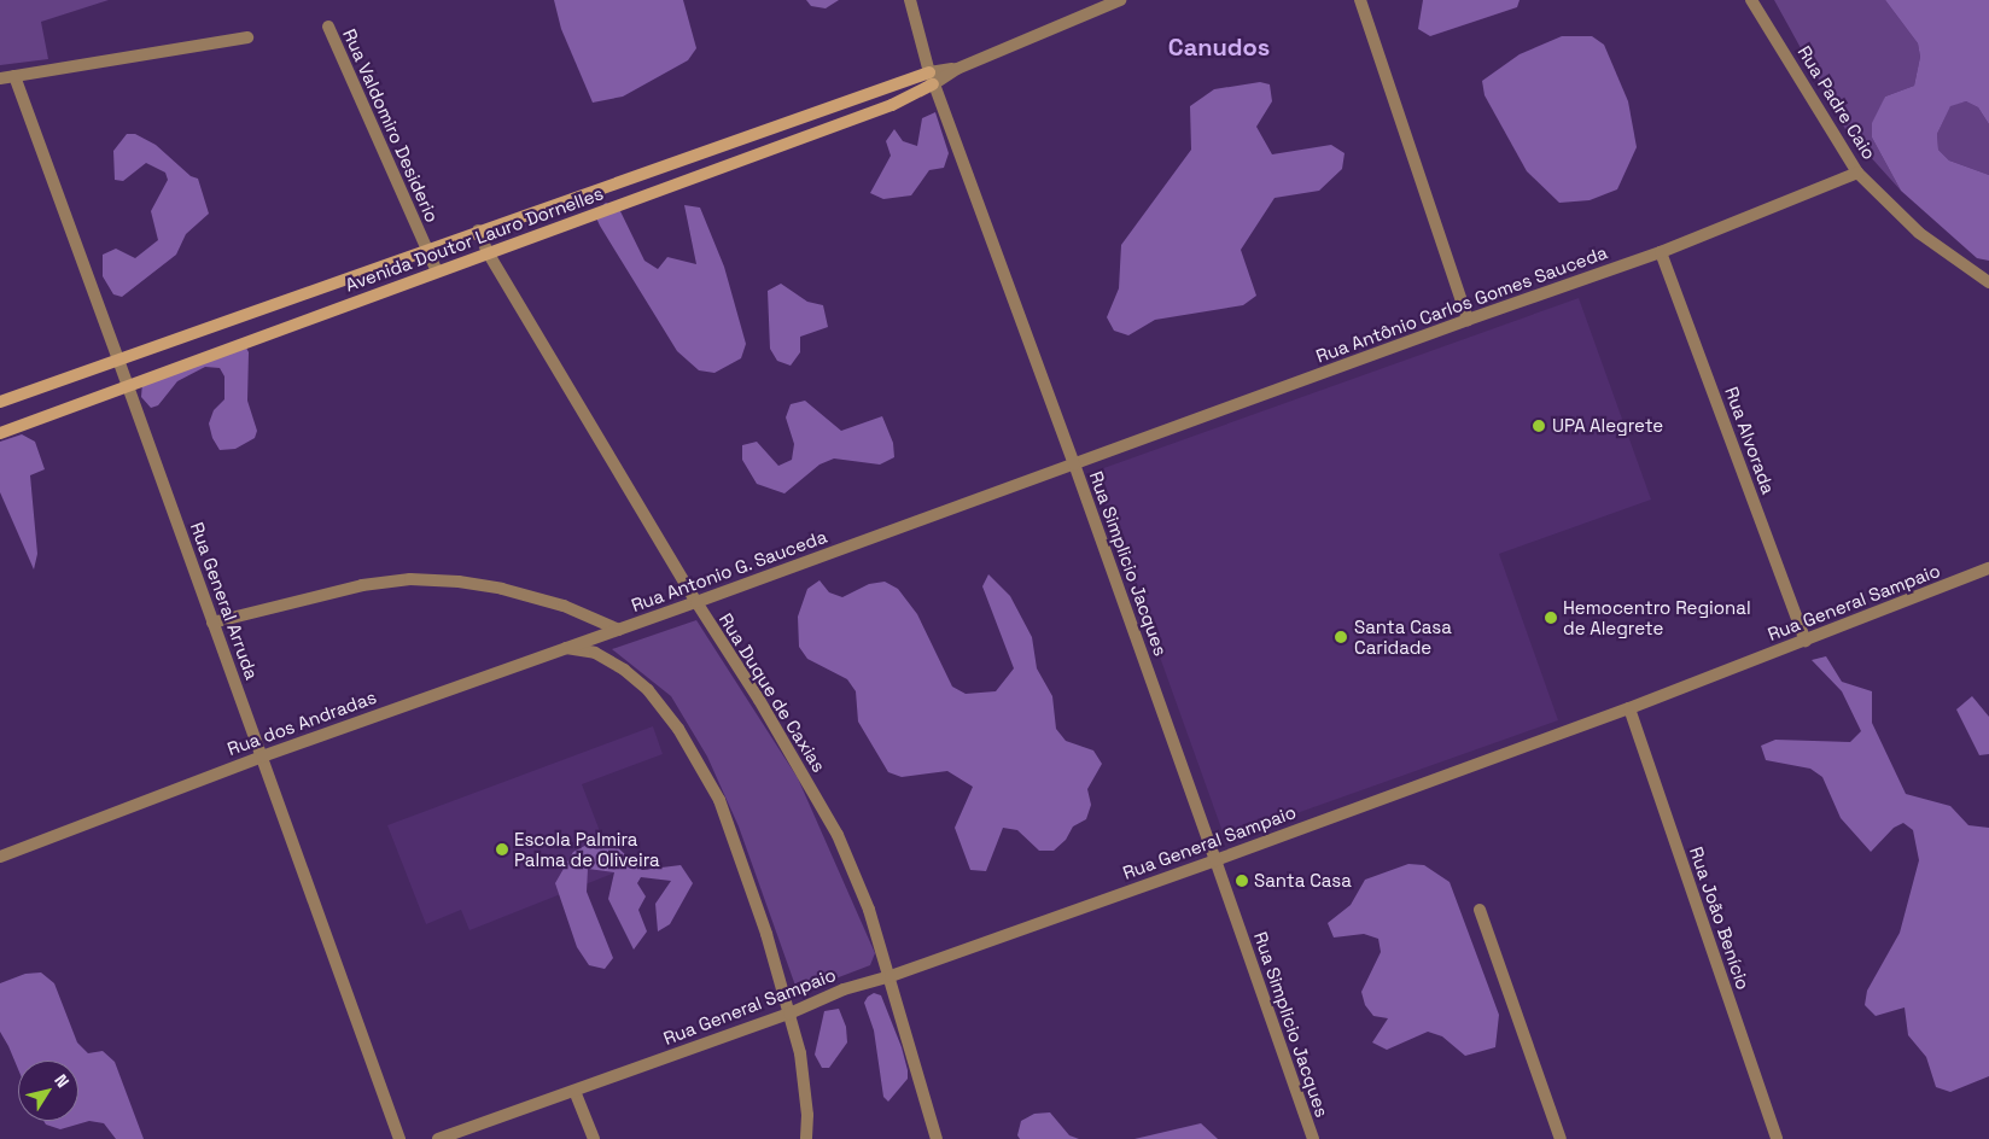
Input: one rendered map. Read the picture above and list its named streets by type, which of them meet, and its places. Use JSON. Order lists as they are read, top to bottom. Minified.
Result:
{"streets":{"main road":["Avenida Doutor Lauro Dornelles"],"street":["Rua Padre Caio","Rua Valdomiro Desiderio","Rua Antônio Carlos Gomes Sauceda","Rua Alvorada","Rua Simplicio Jacques","Rua Antonio G. Sauceda","Rua General Arruda","Rua General Sampaio","Rua Duque de Caxias","Rua dos Andradas","Rua João Benício"]},"crossings":[["Rua Padre Caio","Rua Antônio Carlos Gomes Sauceda"],["Rua Valdomiro Desiderio","Avenida Doutor Lauro Dornelles"],["Avenida Doutor Lauro Dornelles","Rua Simplicio Jacques"],["Avenida Doutor Lauro Dornelles","Rua General Arruda"],["Avenida Doutor Lauro Dornelles","Rua Duque de Caxias"],["Rua Antônio Carlos Gomes Sauceda","Rua Alvorada"],["Rua Antônio Carlos Gomes Sauceda","Rua Simplicio Jacques"],["Rua Antônio Carlos Gomes Sauceda","Rua Antonio G. Sauceda"],["Rua Alvorada","Rua General Sampaio"],["Rua Simplicio Jacques","Rua Antonio G. Sauceda"],["Rua Simplicio Jacques","Rua General Sampaio"],["Rua Antonio G. Sauceda","Rua General Arruda"],["Rua Antonio G. Sauceda","Rua Duque de Caxias"],["Rua Antonio G. Sauceda","Rua dos Andradas"],["Rua General Arruda","Rua dos Andradas"],["Rua General Sampaio","Rua Duque de Caxias"],["Rua General Sampaio","Rua João Benício"]],"districts":["Canudos"],"places":["UPA Alegrete","Hemocentro Regional de Alegrete","Santa Casa Caridade","Escola Palmira Palma de Oliveira","Santa Casa"],"north":"top right"}
